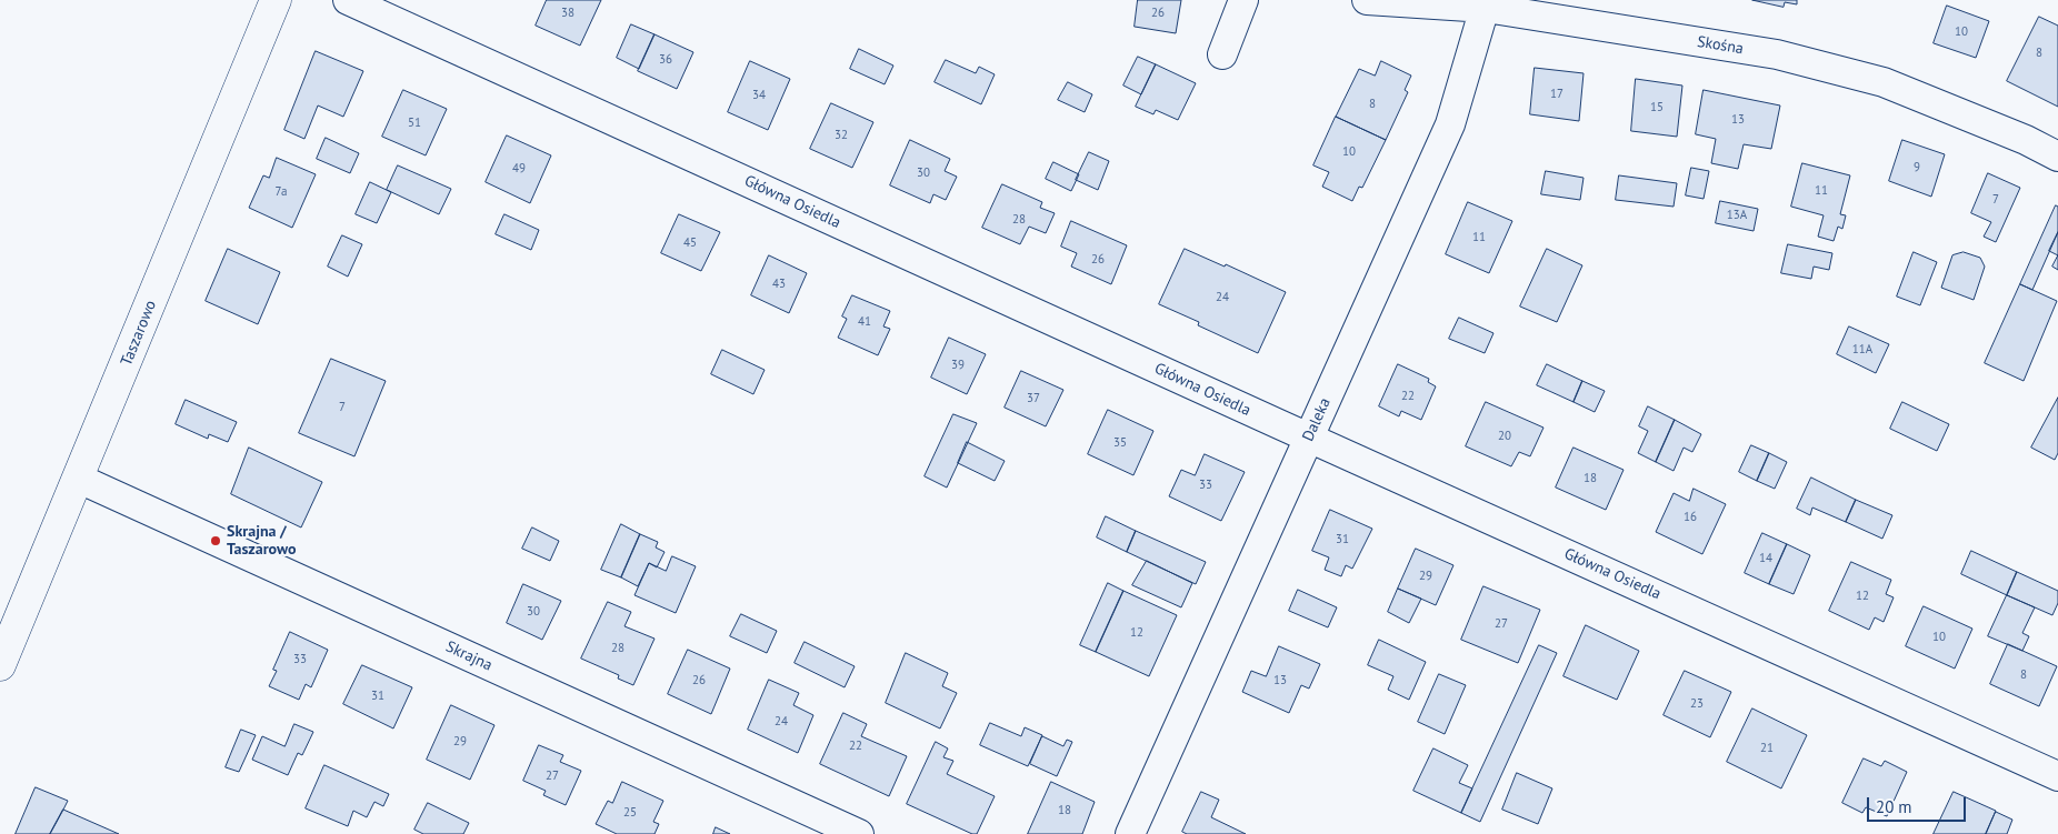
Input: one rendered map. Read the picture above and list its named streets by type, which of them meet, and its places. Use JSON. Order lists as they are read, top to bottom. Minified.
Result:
{"streets":{"street":["Skośna","Główna Osiedla","Taszarowo","Daleka","Skrajna"]},"crossings":[["Skośna","Daleka"],["Główna Osiedla","Daleka"],["Taszarowo","Skrajna"]],"places":["Skrajna / Taszarowo"],"house_numbers":["38","26","10","8","36","17","34","8","15","13","51","32","10","9","49","30","11","7a","7","13A","28","11","45","26","43","24","41","11A","39","22","37","7","20","35","18","33","16","31","14","29","12","30","27","12","10","28","33","8","26","13","31","23","24","29","22","21","27","18","25"],"scale_bar":"20 m"}
